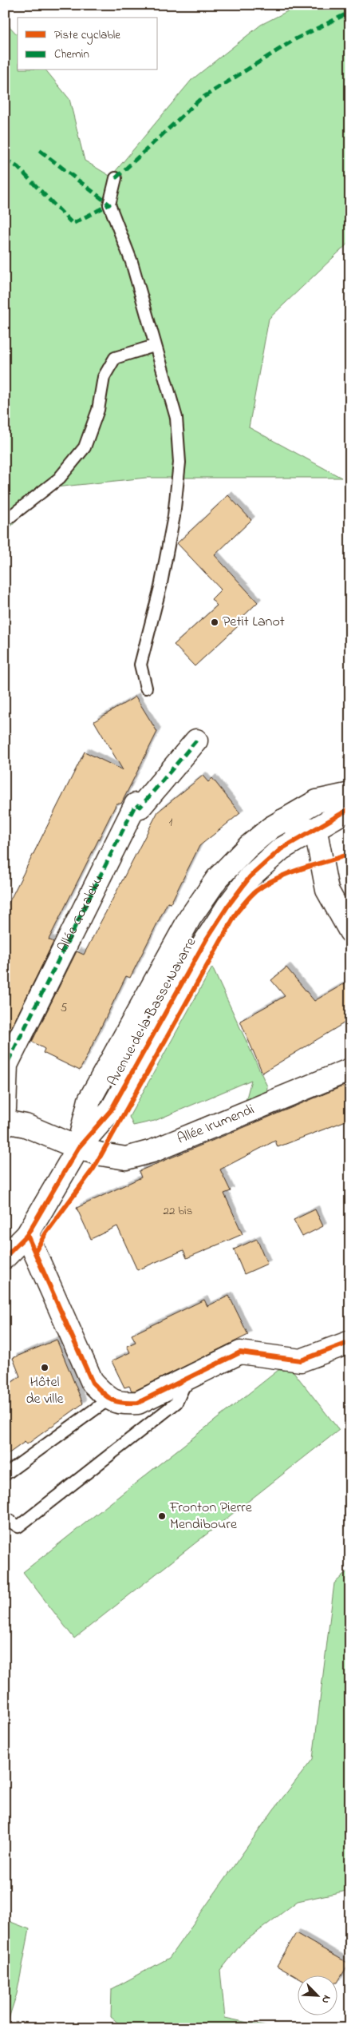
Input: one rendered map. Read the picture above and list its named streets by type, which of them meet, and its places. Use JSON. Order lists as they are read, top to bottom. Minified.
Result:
{"streets":{"street":["Allée Goxaleku","Avenue de la Basse Navarre","Allée Irumendi"]},"crossings":[["Avenue de la Basse Navarre","Allée Irumendi"]],"places":["Petit Lanot","Hôtel de ville","Fronton Pierre Mendiboure"],"house_numbers":["1","5","22 bis"],"legend":["Piste cyclable","Chemin"],"north":"bottom right"}
